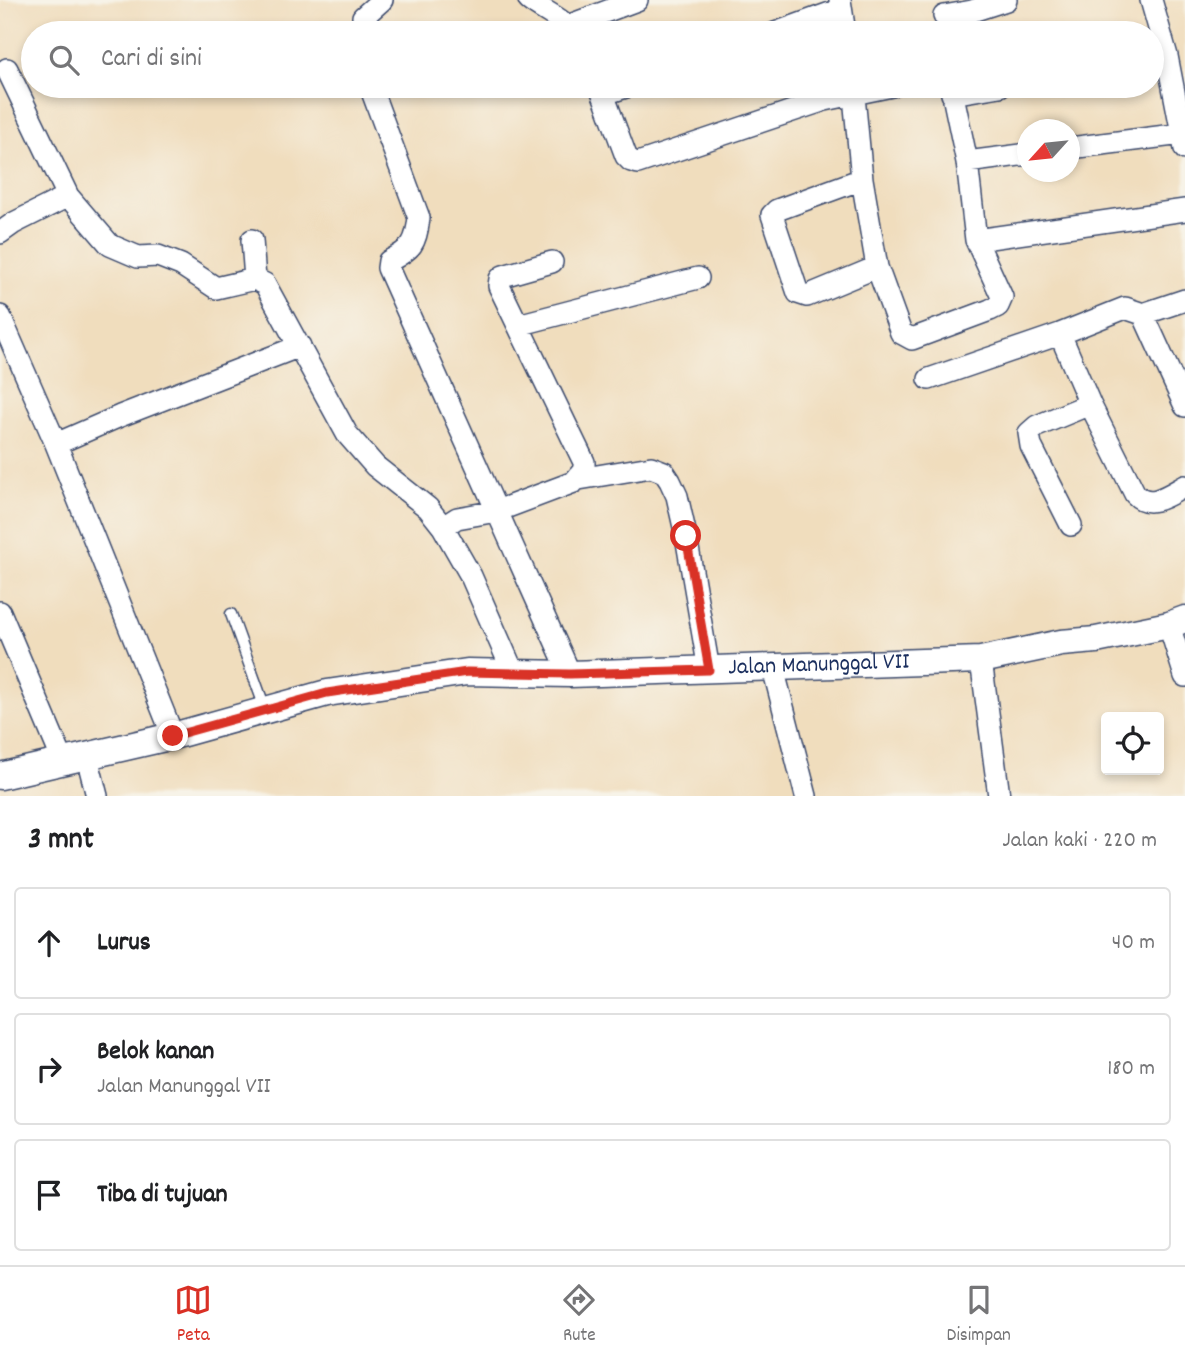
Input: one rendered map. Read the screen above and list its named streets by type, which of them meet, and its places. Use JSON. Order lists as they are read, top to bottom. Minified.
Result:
{"streets":{"street":["Jalan Manunggal VII"]},"north":"bottom left","page":{"search":"Cari di sini","heading":["3 mnt","Jalan kaki · 220 m"],"list":[["Lurus","40 m"],["Belok kanan","Jalan Manunggal VII","180 m"],"Tiba di tujuan"],"nav":["Peta","Rute","Disimpan"]}}
